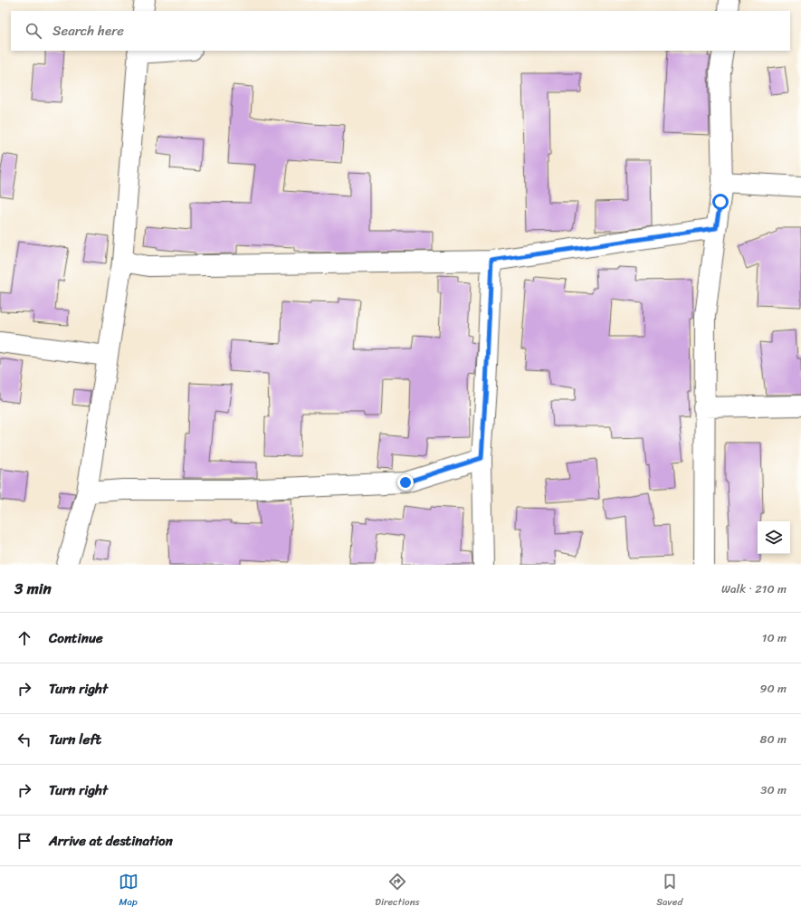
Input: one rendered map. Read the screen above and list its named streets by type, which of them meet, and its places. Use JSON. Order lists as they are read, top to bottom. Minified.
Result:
{"page":{"search":"Search here","heading":["3 min","Walk · 210 m"],"list":[["Continue","10 m"],["Turn right","90 m"],["Turn left","80 m"],["Turn right","30 m"],"Arrive at destination"],"nav":["Map","Directions","Saved"]}}
